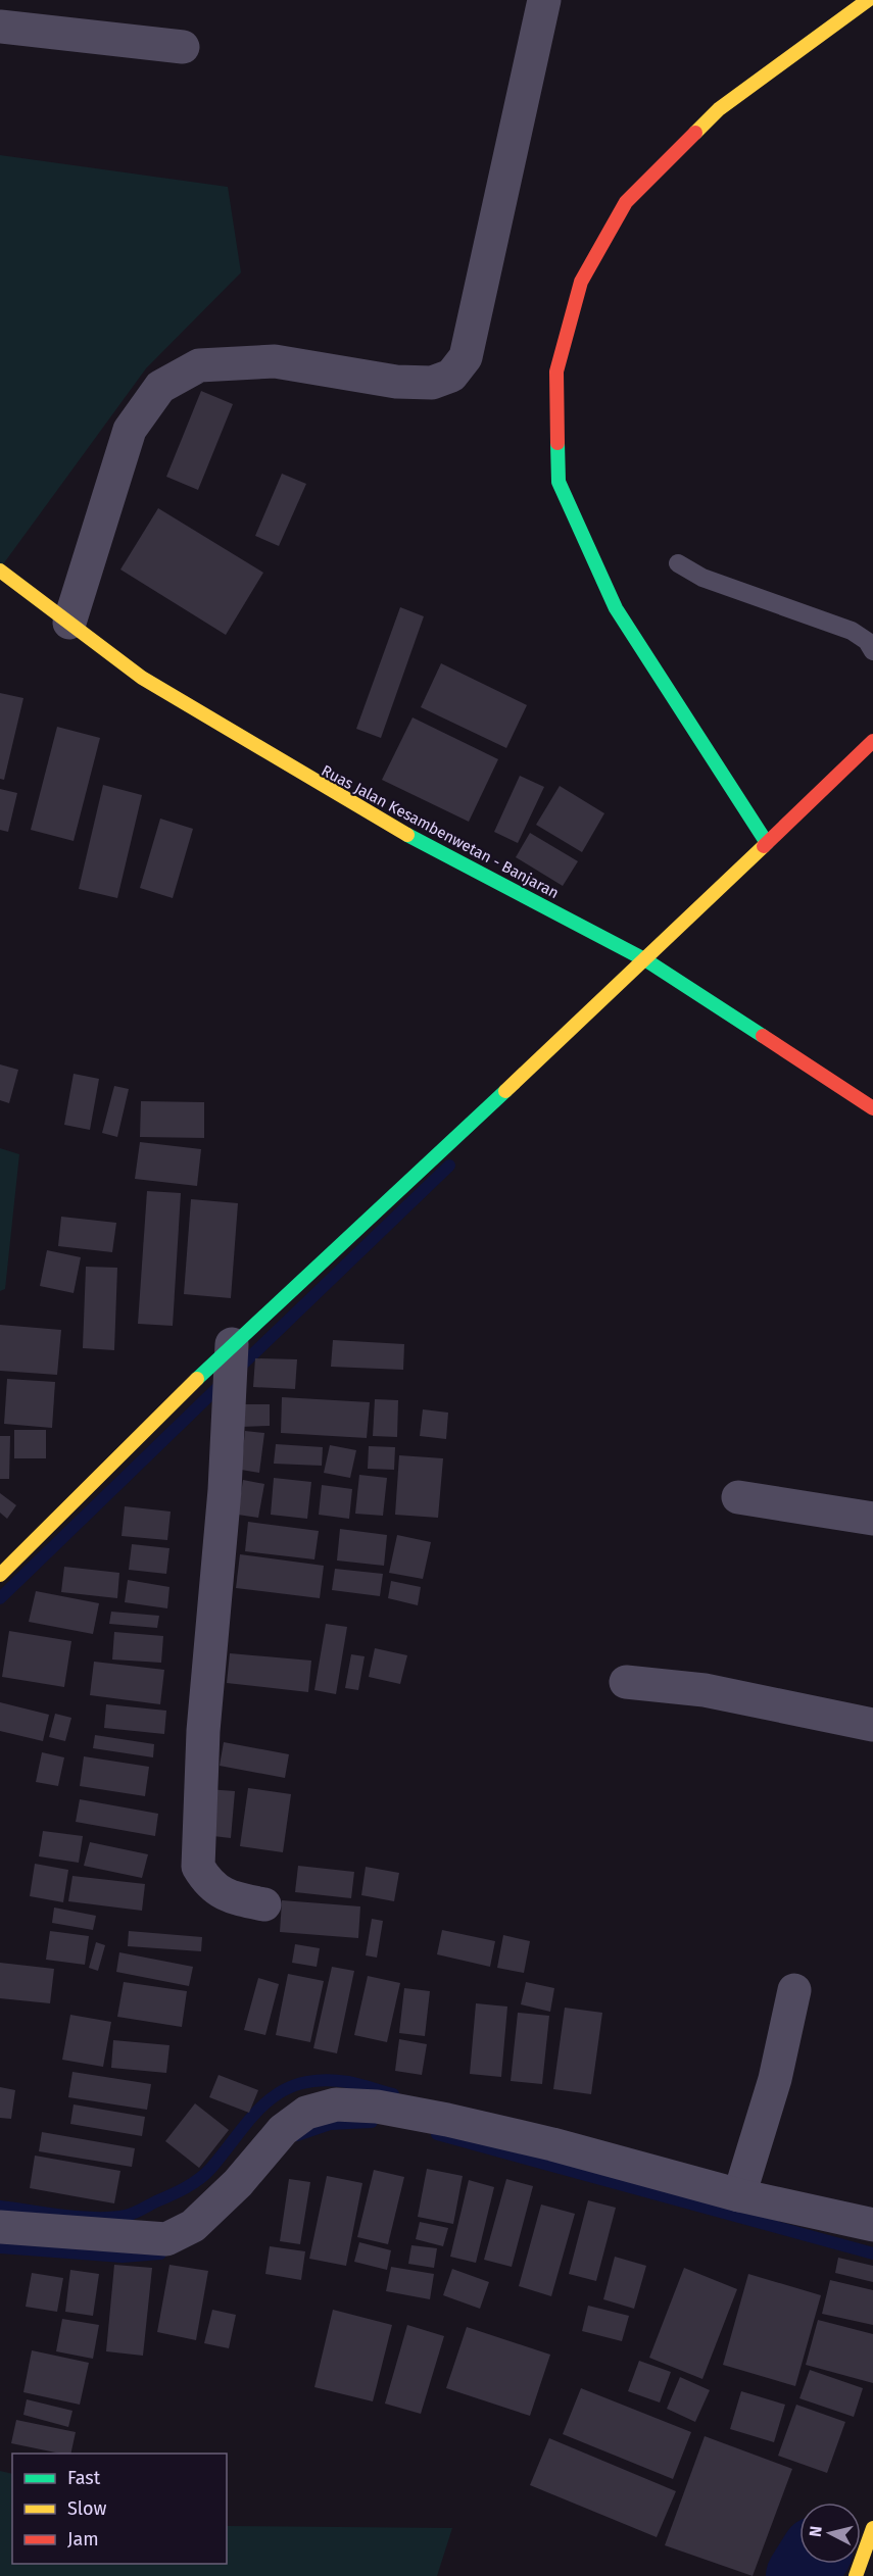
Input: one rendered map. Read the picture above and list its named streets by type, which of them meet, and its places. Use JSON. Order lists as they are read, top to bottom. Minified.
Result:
{"streets":{"street":["Ruas Jalan Kesambenwetan - Banjaran"]},"legend":["Fast","Slow","Jam"],"north":"left"}
